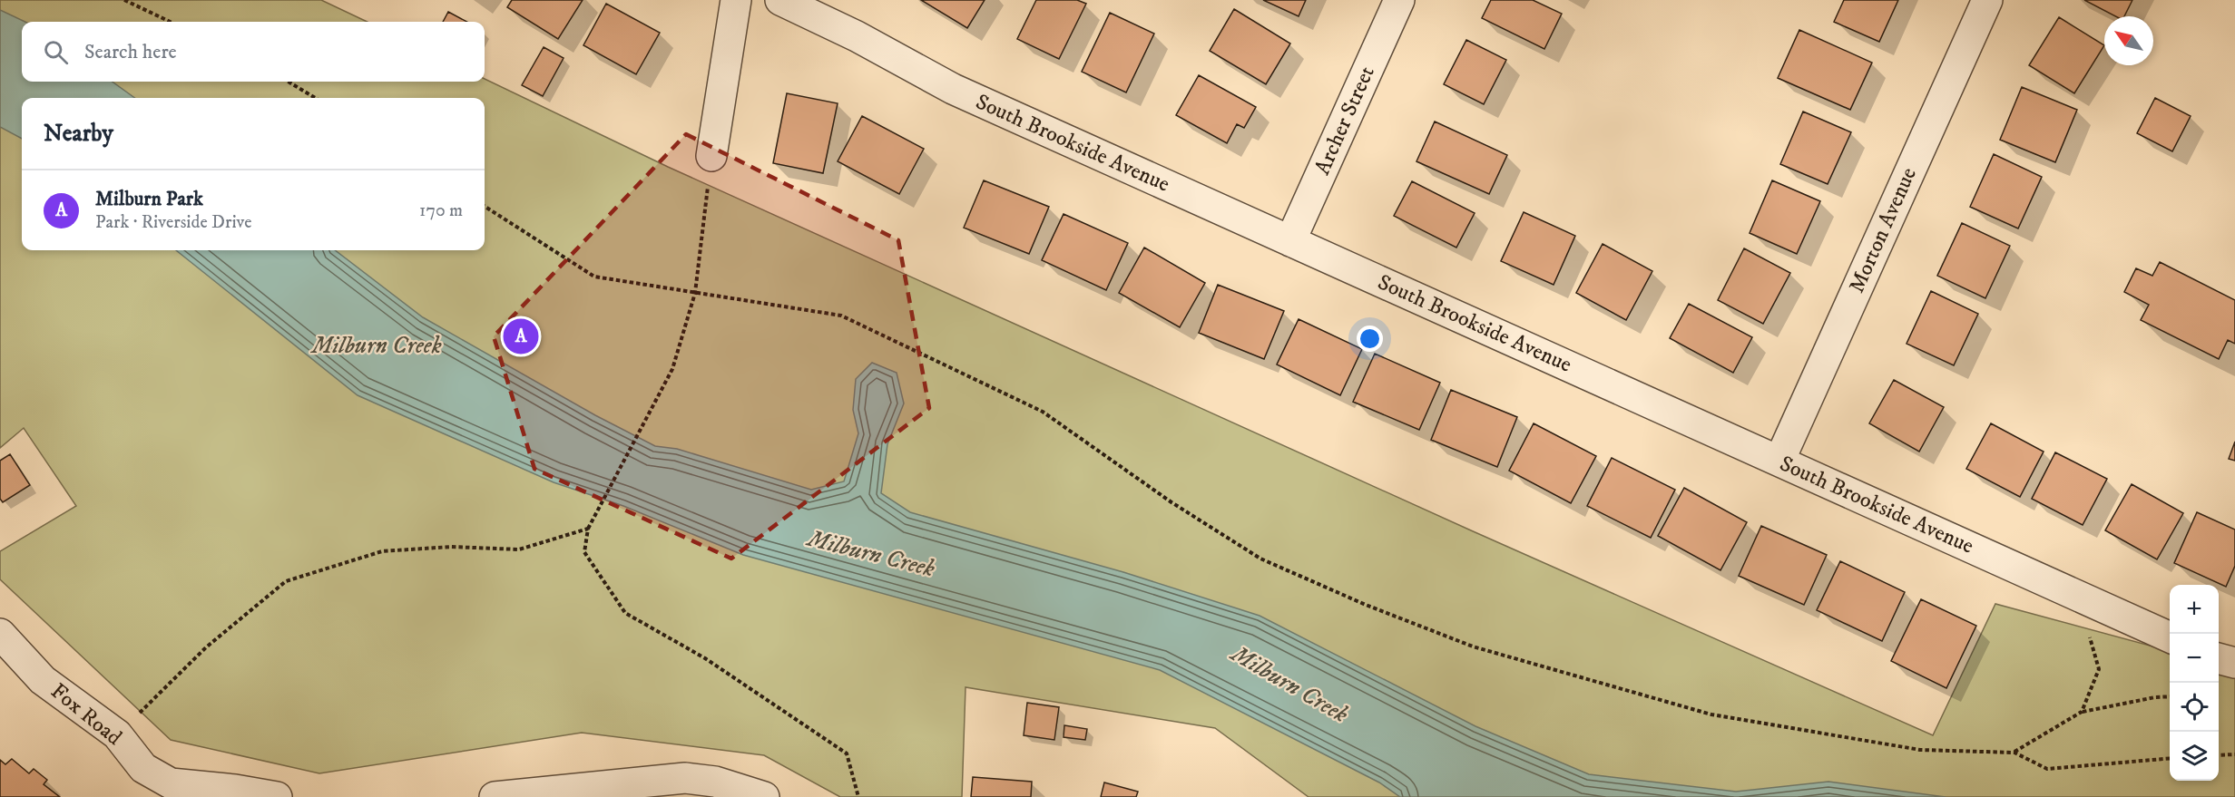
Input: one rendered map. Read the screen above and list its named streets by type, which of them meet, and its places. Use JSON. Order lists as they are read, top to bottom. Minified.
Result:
{"streets":{"street":["Archer Street","South Brookside Avenue","Morton Avenue","Fox Road"]},"crossings":[["Archer Street","South Brookside Avenue"],["South Brookside Avenue","Morton Avenue"]],"water":["Milburn Creek"],"north":"top left","page":{"search":"Search here","heading":"Nearby","list":[{"mark":"A","name":"Milburn Park","note":"Park · Riverside Drive","value":"170 m"}],"pins":"A","map_buttons":["+","−"]}}
